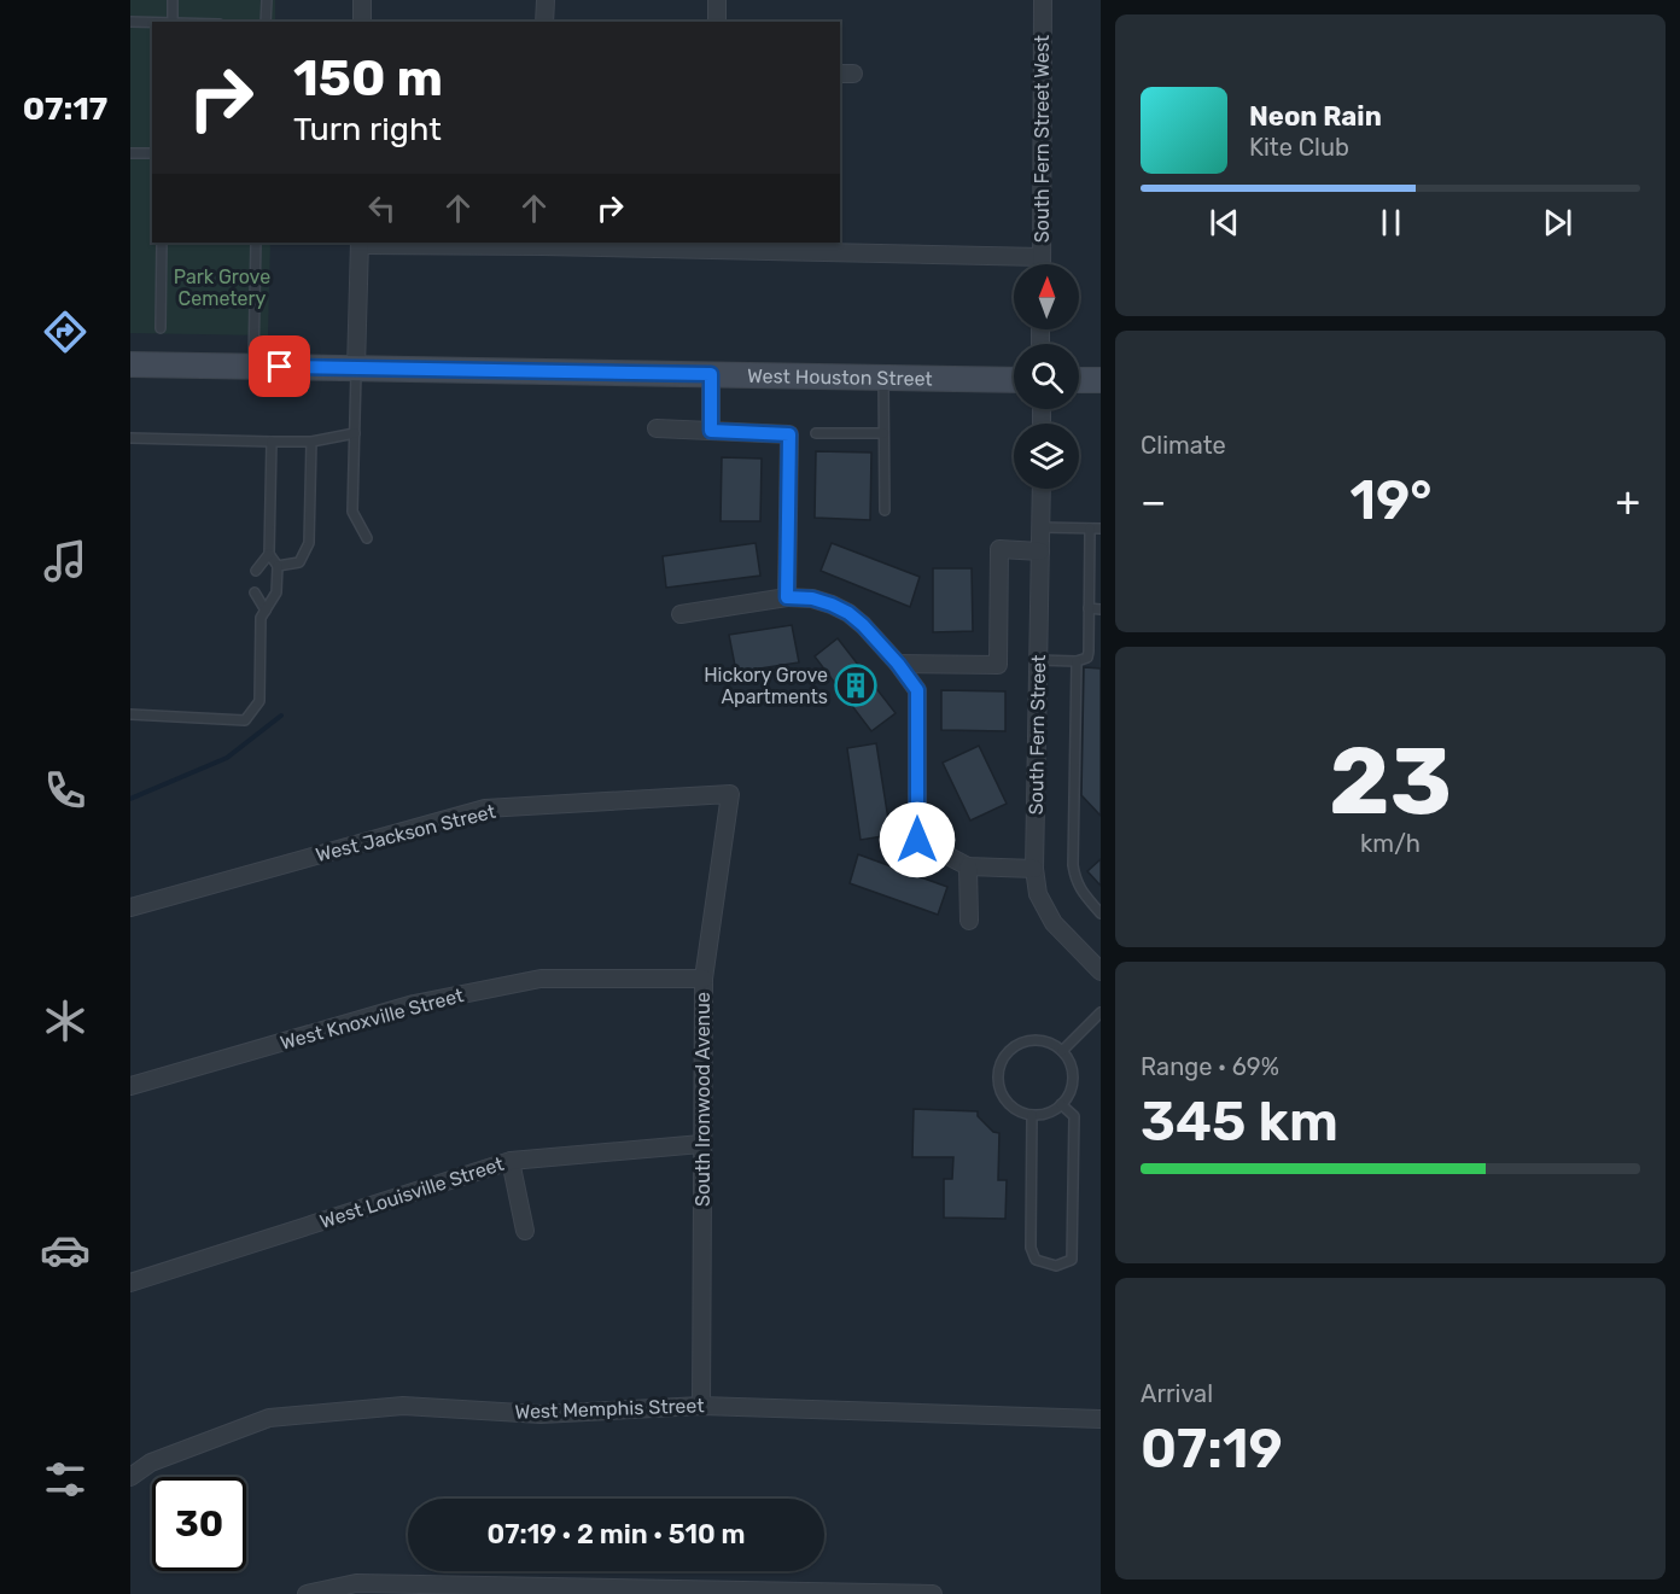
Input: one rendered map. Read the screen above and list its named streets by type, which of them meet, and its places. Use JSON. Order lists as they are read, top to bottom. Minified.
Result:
{"streets":{"main road":["West Houston Street"],"street":["South Fern Street West","South Fern Street","West Jackson Street","West Knoxville Street","South Ironwood Avenue","West Louisville Street","West Memphis Street"]},"crossings":[["West Jackson Street","South Ironwood Avenue"],["West Knoxville Street","South Ironwood Avenue"],["South Ironwood Avenue","West Louisville Street"],["South Ironwood Avenue","West Memphis Street"]],"parks":["Park Grove Cemetery"],"places":{"building":["Hickory Grove Apartments"]},"north":"top","page":{"tabs":"07:17","turn":["150 m","Turn right"],"song":["Neon Rain","Kite Club"],"tile":["Climate",["23","km/h"],["Range · 69%","345 km"],["Arrival","07:19"]],"heat":["−","19°","+"],"limit":"30","trip":"07:19 · 2 min · 510 m"}}
